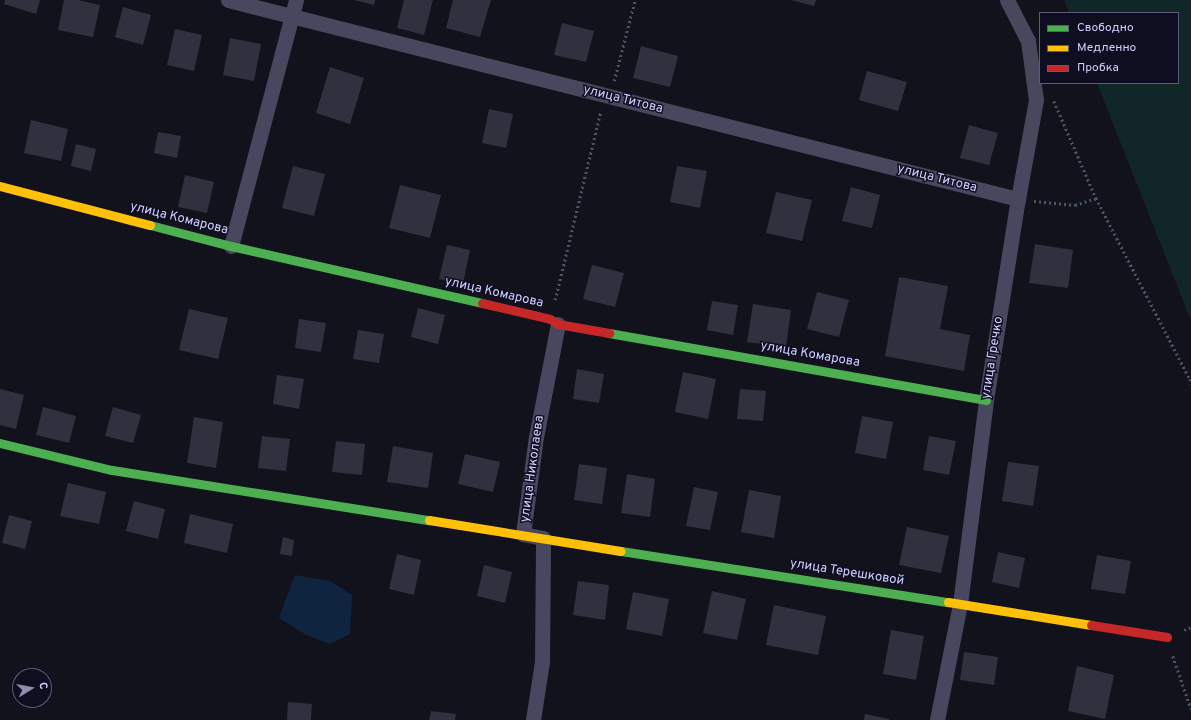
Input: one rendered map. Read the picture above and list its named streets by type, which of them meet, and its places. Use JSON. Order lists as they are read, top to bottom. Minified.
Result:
{"streets":{"street":["улица Титова","улица Комарова","улица Гречко","улица Николаева","улица Терешковой"]},"crossings":[["улица Титова","улица Гречко"],["улица Комарова","улица Гречко"],["улица Комарова","улица Николаева"],["улица Гречко","улица Терешковой"],["улица Николаева","улица Терешковой"]],"legend":["Свободно","Медленно","Пробка"],"north":"right"}
